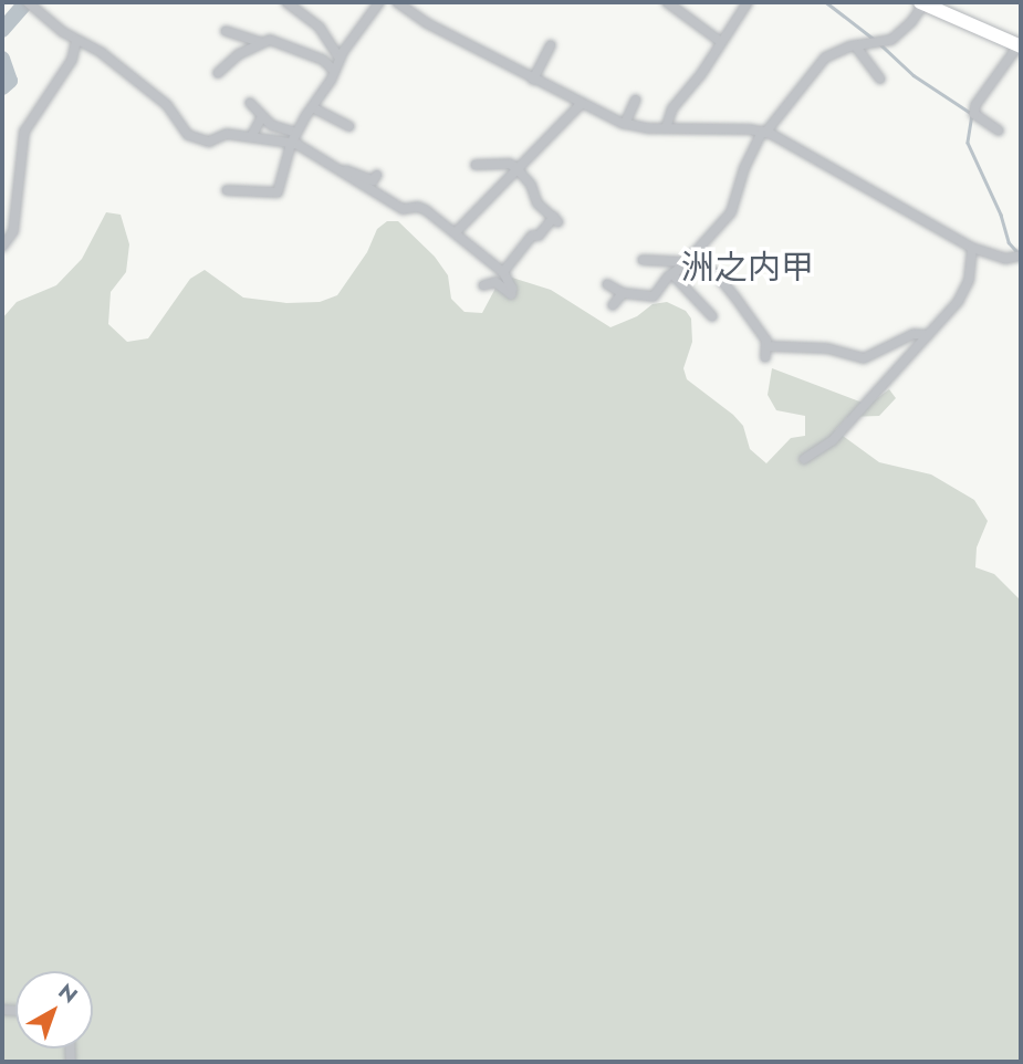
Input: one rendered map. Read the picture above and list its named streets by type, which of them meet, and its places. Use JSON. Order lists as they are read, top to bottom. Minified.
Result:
{"districts":["洲之内甲"],"north":"top right"}
